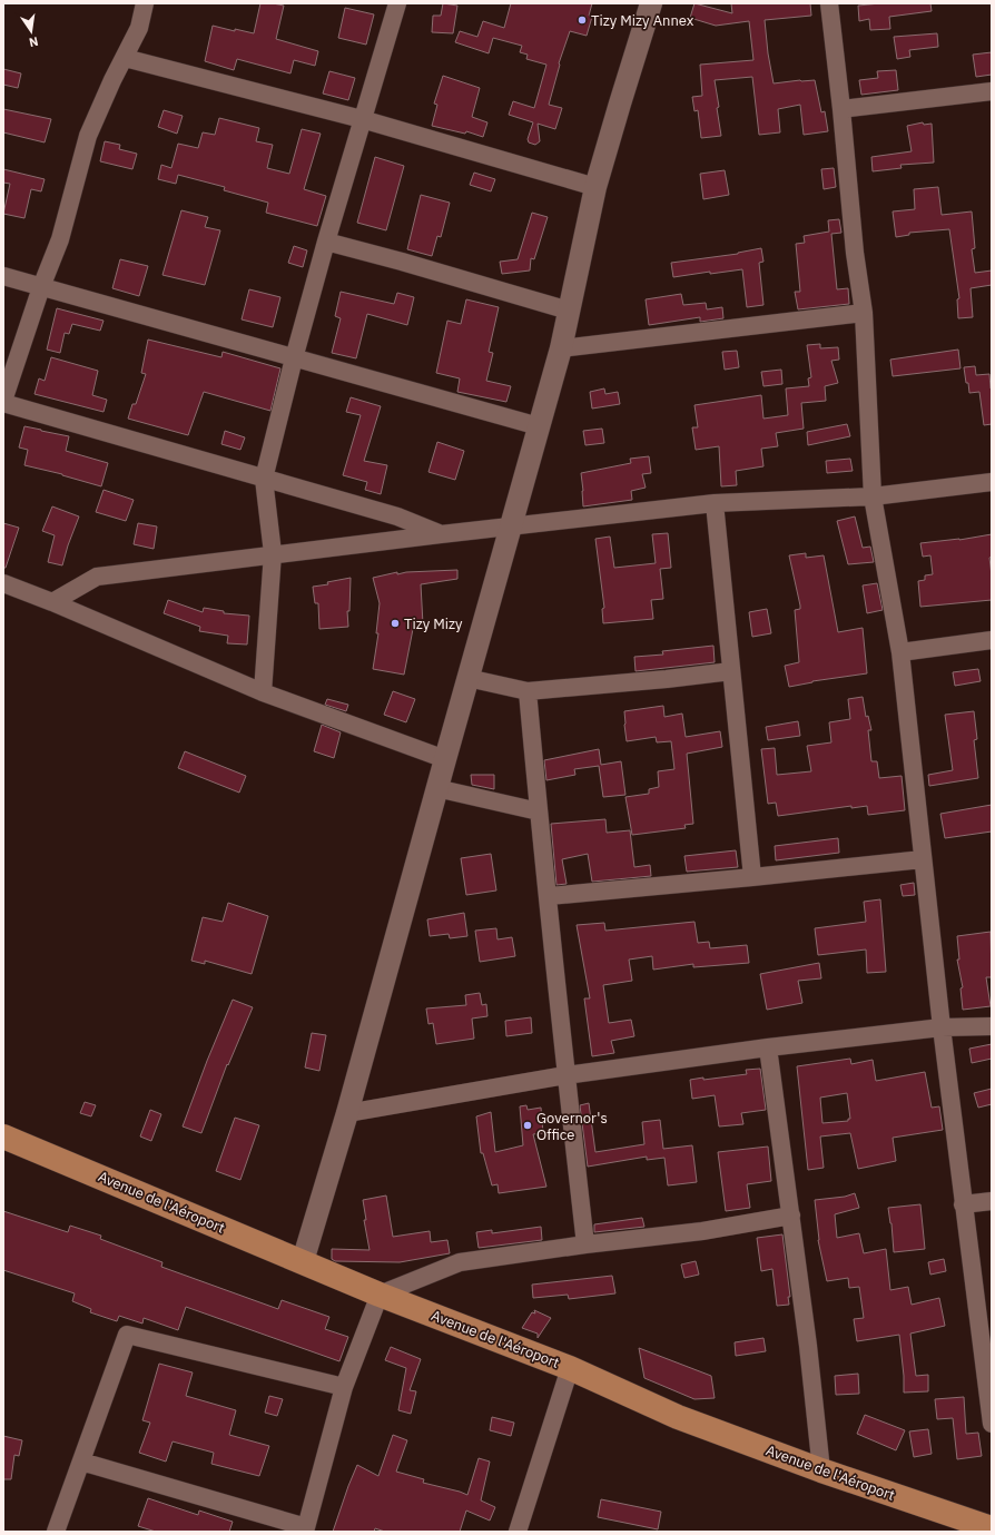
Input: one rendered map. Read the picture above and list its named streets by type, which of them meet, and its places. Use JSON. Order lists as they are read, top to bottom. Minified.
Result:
{"streets":{"main road":["Avenue de l'Aéroport"]},"places":["Tizy Mizy Annex","Tizy Mizy","Governor's Office"],"north":"bottom"}
